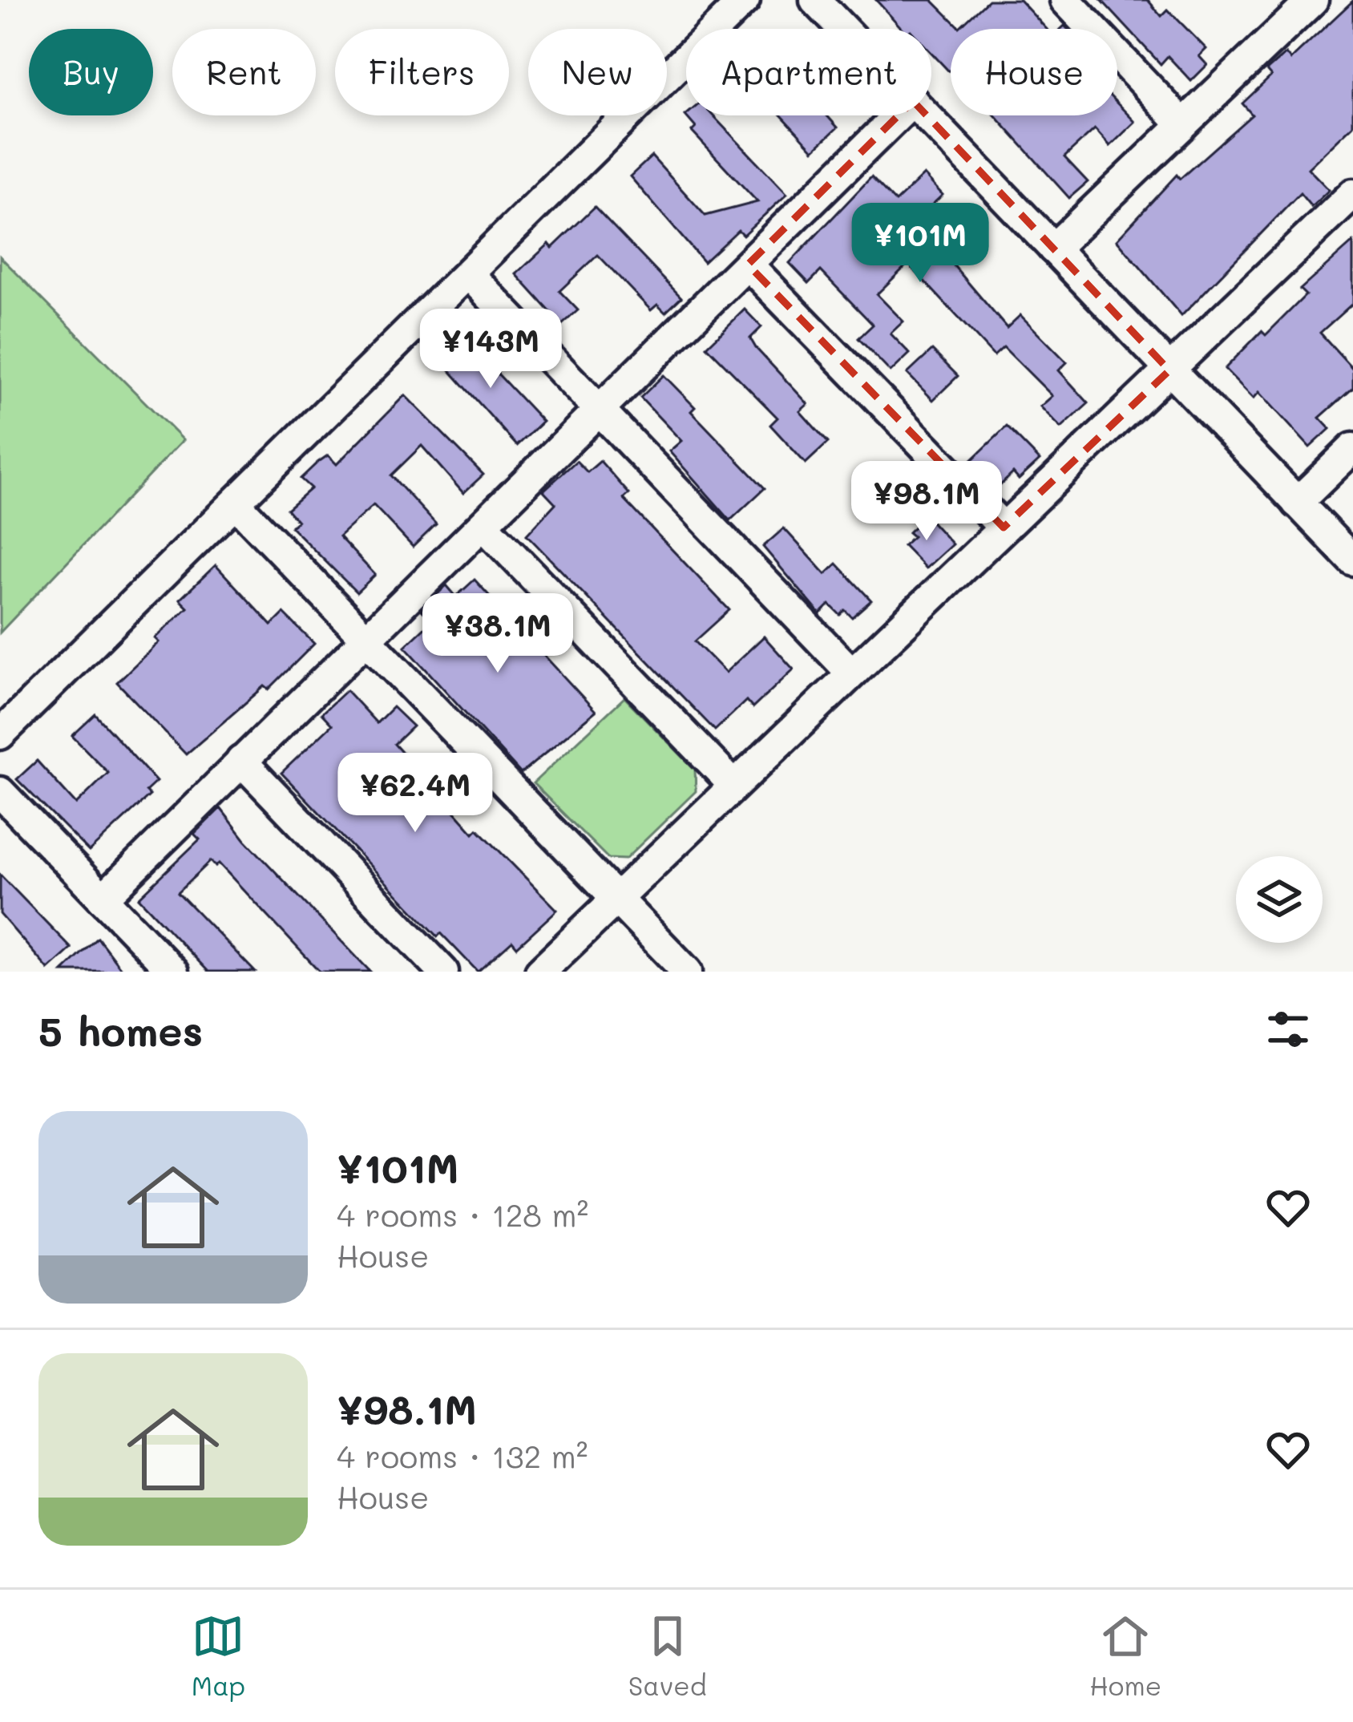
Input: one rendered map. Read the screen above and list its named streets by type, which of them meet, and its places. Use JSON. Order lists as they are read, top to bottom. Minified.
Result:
{"page":{"chip":["Buy","Rent","Filters","New","Apartment","House"],"price":["¥101M","¥143M","¥98.1M","¥38.1M","¥62.4M"],"heading":"5 homes","list":[{"name":"¥101M","note":"4 rooms · 128 m² · House"},{"name":"¥98.1M","note":"4 rooms · 132 m² · House"}],"tabs":["Map","Saved","Home"]}}
